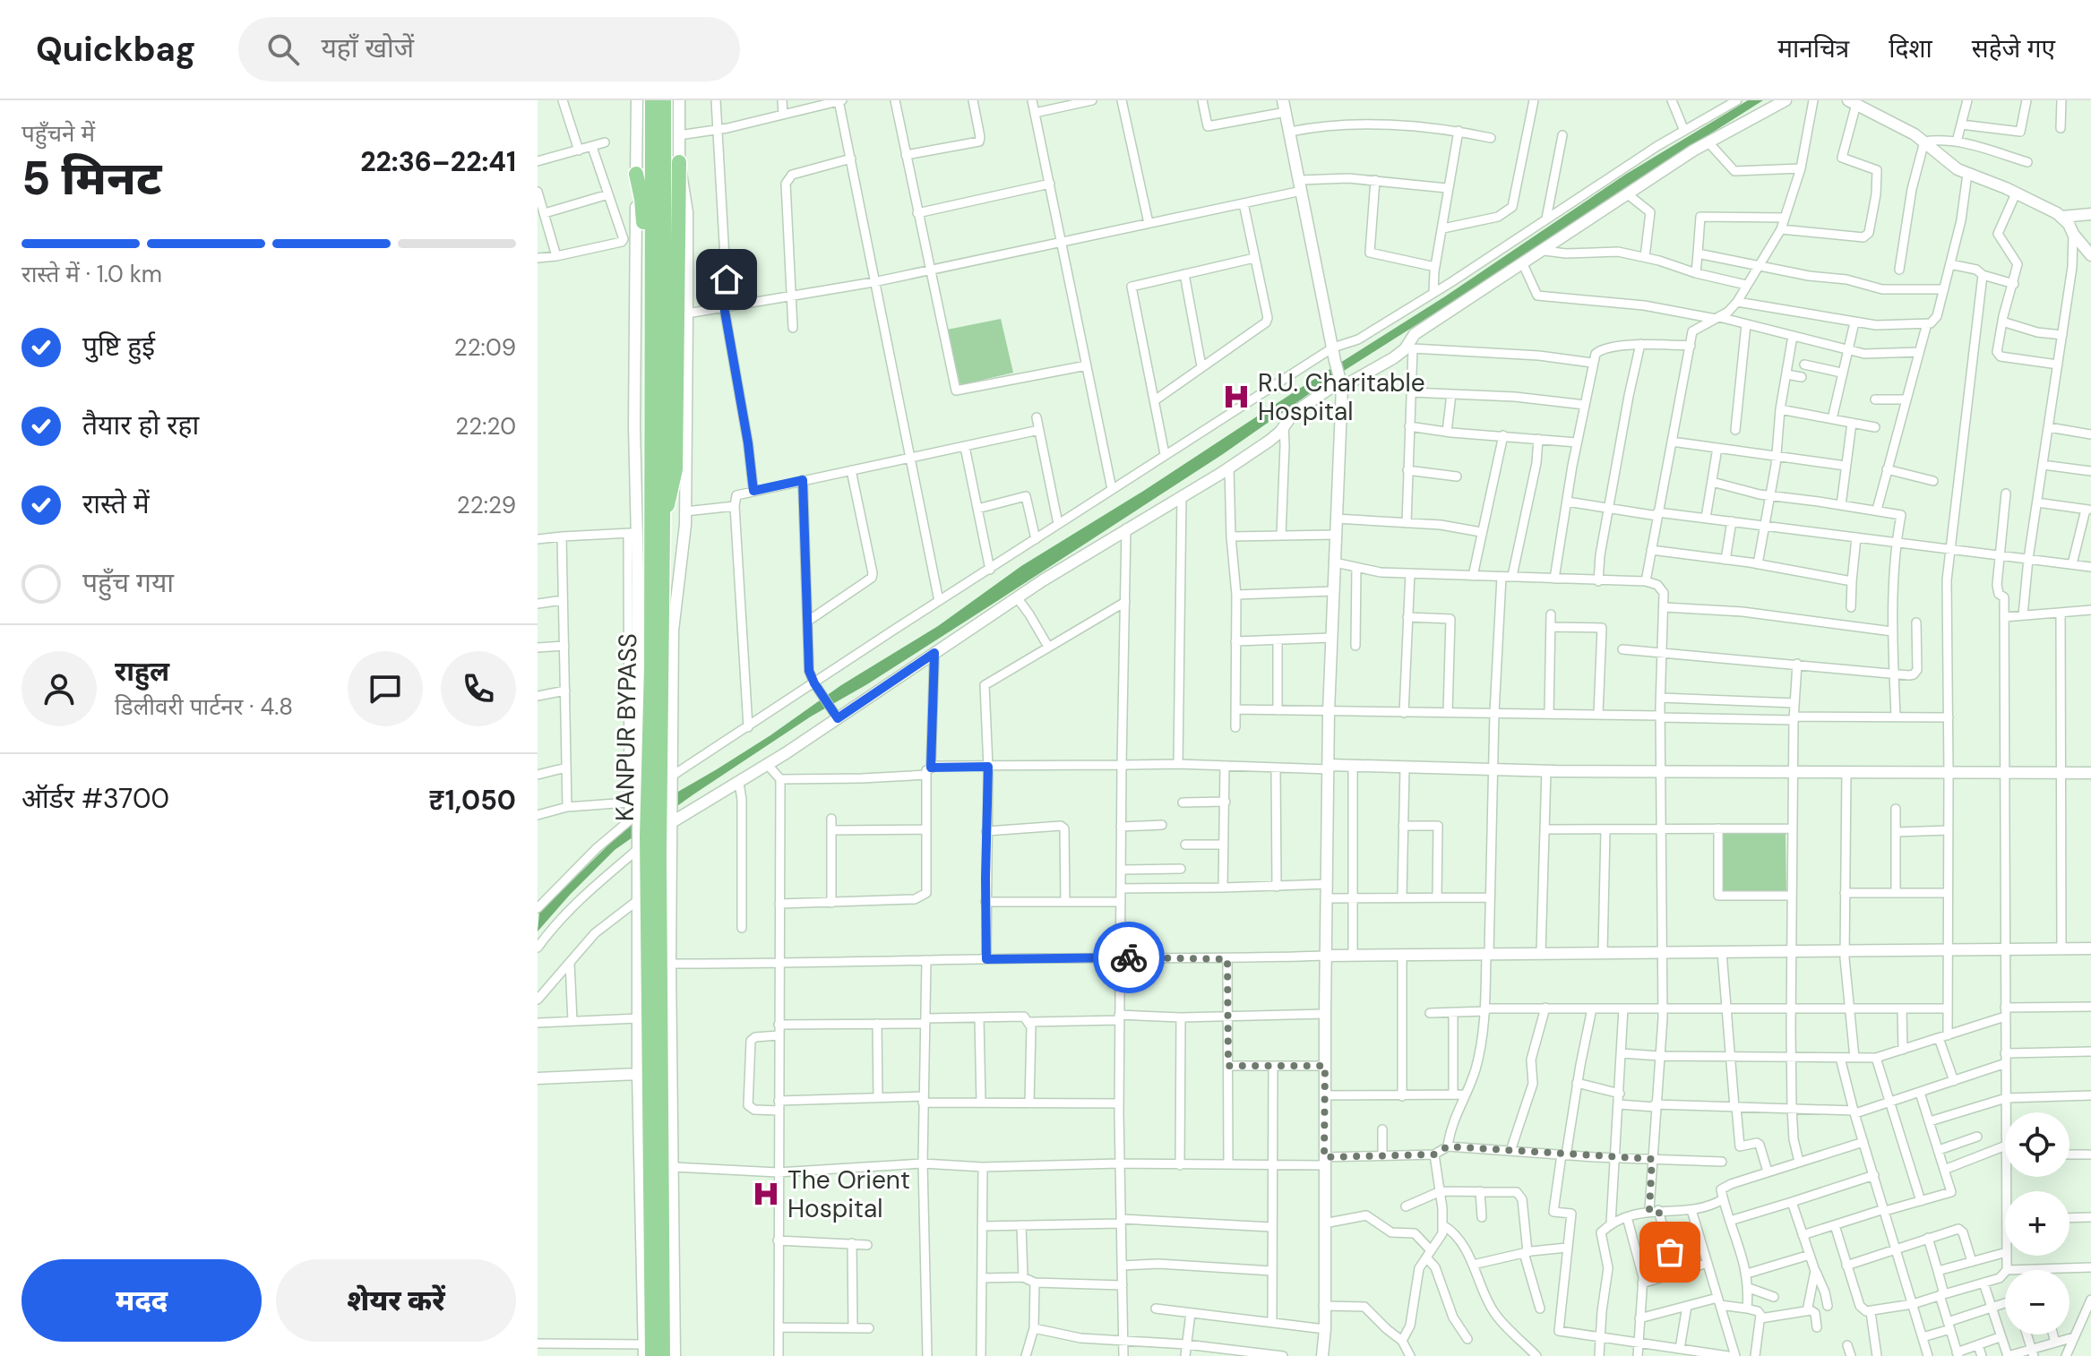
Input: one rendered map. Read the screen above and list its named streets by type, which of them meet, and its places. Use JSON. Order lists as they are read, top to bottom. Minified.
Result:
{"streets":{"highway":["KANPUR BYPASS"]},"places":{"hospital":["R.U. Charitable Hospital","The Orient Hospital"]},"page":{"header":"Quickbag","search":"यहाँ खोजें","nav":["मानचित्र","दिशा","सहेजे गए"],"heading":["5 मिनट","पहुँचने में","22:36–22:41"],"panel":["राहुल","डिलीवरी पार्टनर · 4.8","ऑर्डर #3700","₹1,050"],"bar":"रास्ते में · 1.0 km","list":[["पुष्टि हुई","22:09"],["तैयार हो रहा","22:20"],["रास्ते में","22:29"],"पहुँच गया"],"map_buttons":["+","−"],"buttons":["मदद","शेयर करें"]}}
